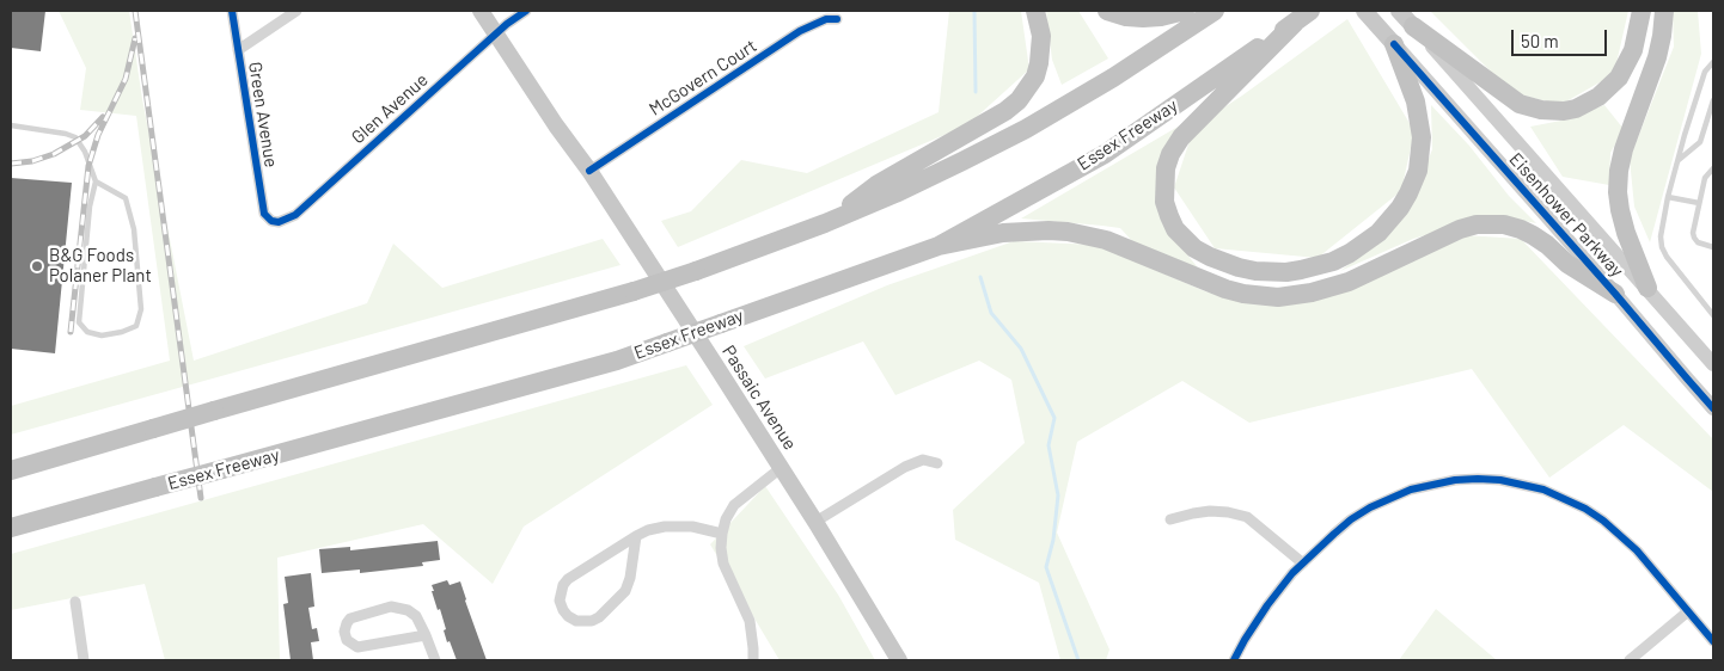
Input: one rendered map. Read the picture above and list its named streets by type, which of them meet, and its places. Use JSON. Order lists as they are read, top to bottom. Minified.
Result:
{"streets":{"highway":["Essex Freeway"],"main road":["Eisenhower Parkway","Passaic Avenue"],"street":["McGovern Court","Glen Avenue","Green Avenue"]},"crossings":[["McGovern Court","Passaic Avenue"],["Glen Avenue","Green Avenue"],["Glen Avenue","Passaic Avenue"]],"places":["B&G Foods Polaner Plant"],"scale_bar":"50 m"}
